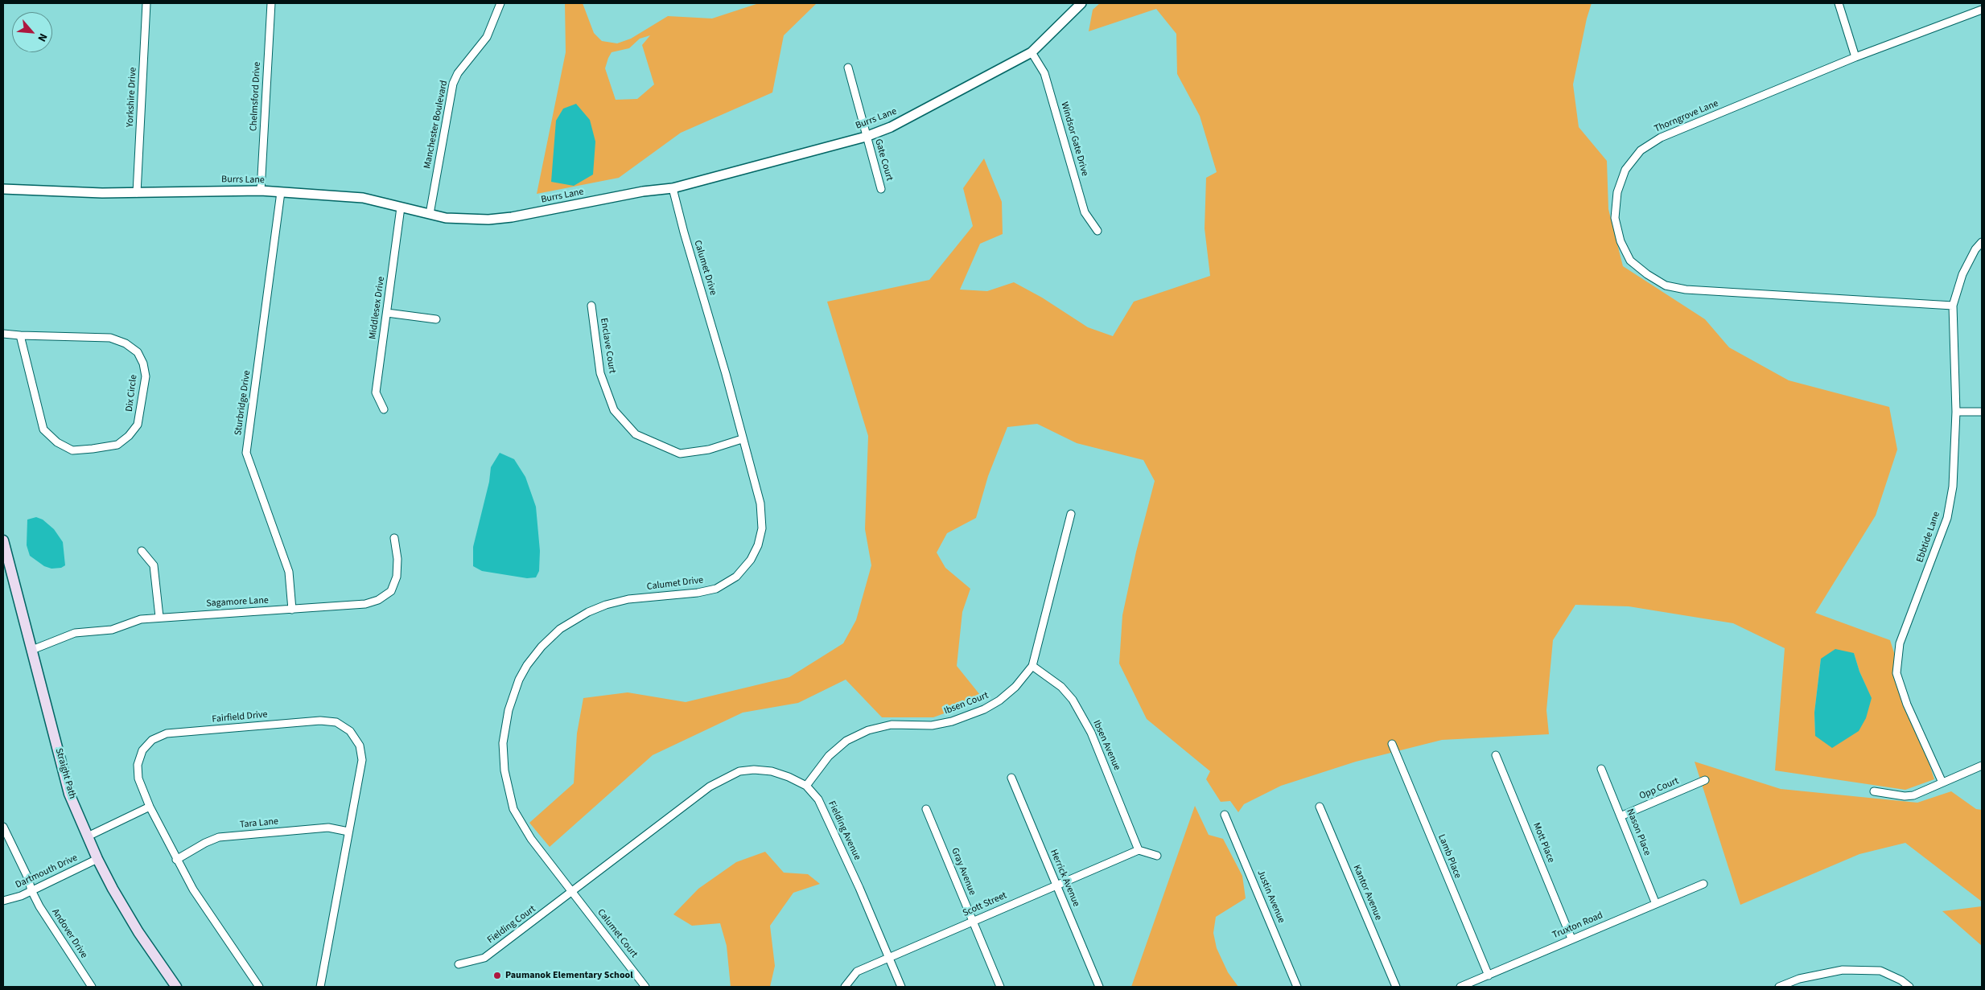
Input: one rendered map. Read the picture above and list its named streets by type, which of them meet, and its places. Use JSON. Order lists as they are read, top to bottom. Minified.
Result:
{"streets":{"main road":["Straight Path"],"street":["Chelmsford Drive","Yorkshire Drive","Thorngrove Lane","Burrs Lane","Manchester Boulevard","Windsor Gate Drive","Gate Court","Calumet Drive","Middlesex Drive","Enclave Court","Dix Circle","Sturbridge Drive","Ebbtide Lane","Sagamore Lane","Ibsen Court","Fairfield Drive","Ibsen Avenue","Opp Court","Tara Lane","Fielding Avenue","Nason Place","Mott Place","Lamb Place","Dartmouth Drive","Gray Avenue","Herrick Avenue","Kantor Avenue","Justin Avenue","Scott Street","Fielding Court","Truxton Road","Andover Drive","Calumet Court"]},"crossings":[["Chelmsford Drive","Burrs Lane"],["Yorkshire Drive","Burrs Lane"],["Thorngrove Lane","Ebbtide Lane"],["Burrs Lane","Manchester Boulevard"],["Burrs Lane","Windsor Gate Drive"],["Burrs Lane","Gate Court"],["Burrs Lane","Calumet Drive"],["Burrs Lane","Middlesex Drive"],["Burrs Lane","Sturbridge Drive"],["Calumet Drive","Enclave Court"],["Calumet Drive","Fielding Avenue"],["Calumet Drive","Fielding Court"],["Calumet Drive","Calumet Court"],["Sturbridge Drive","Sagamore Lane"],["Sagamore Lane","Straight Path"],["Ibsen Court","Ibsen Avenue"],["Ibsen Court","Fielding Avenue"],["Fairfield Drive","Tara Lane"],["Ibsen Avenue","Scott Street"],["Straight Path","Dartmouth Drive"],["Opp Court","Nason Place"],["Fielding Avenue","Scott Street"],["Fielding Avenue","Fielding Court"],["Fielding Avenue","Calumet Court"],["Nason Place","Truxton Road"],["Mott Place","Truxton Road"],["Lamb Place","Truxton Road"],["Dartmouth Drive","Andover Drive"],["Gray Avenue","Scott Street"],["Herrick Avenue","Scott Street"],["Fielding Court","Calumet Court"]],"places":["Paumanok Elementary School"],"north":"bottom right"}
